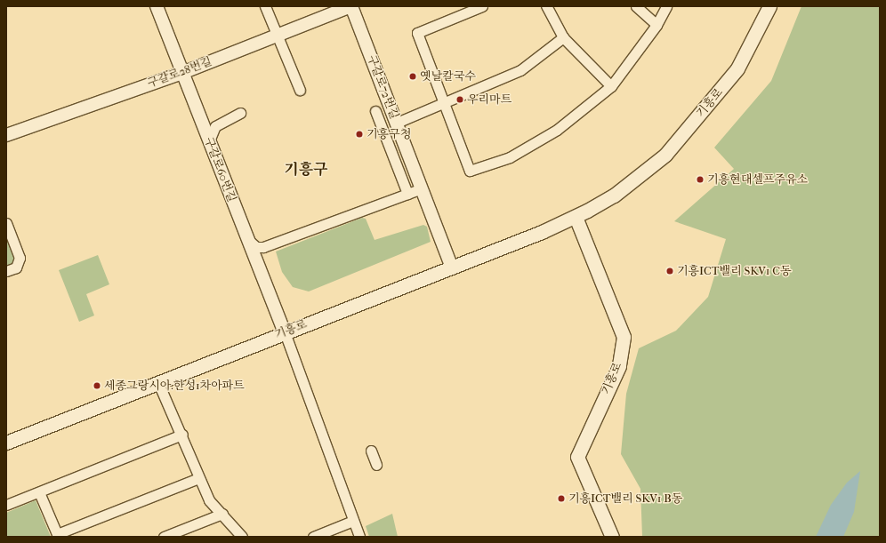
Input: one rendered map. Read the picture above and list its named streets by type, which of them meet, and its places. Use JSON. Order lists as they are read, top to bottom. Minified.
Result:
{"streets":{"main road":["기흥로"],"street":["구갈로28번길","구갈로72번길","구갈로60번길"]},"crossings":[["구갈로28번길","구갈로72번길"],["구갈로28번길","구갈로60번길"],["구갈로72번길","기흥로"],["기흥로","구갈로60번길"]],"districts":["기흥구"],"places":["옛날칼국수","우리마트","기흥구청","기흥현대셀프주유소","기흥ICT밸리 SKV1 C동","세종그랑시아.한성1차아파트","기흥ICT밸리 SKV1 B동"]}
